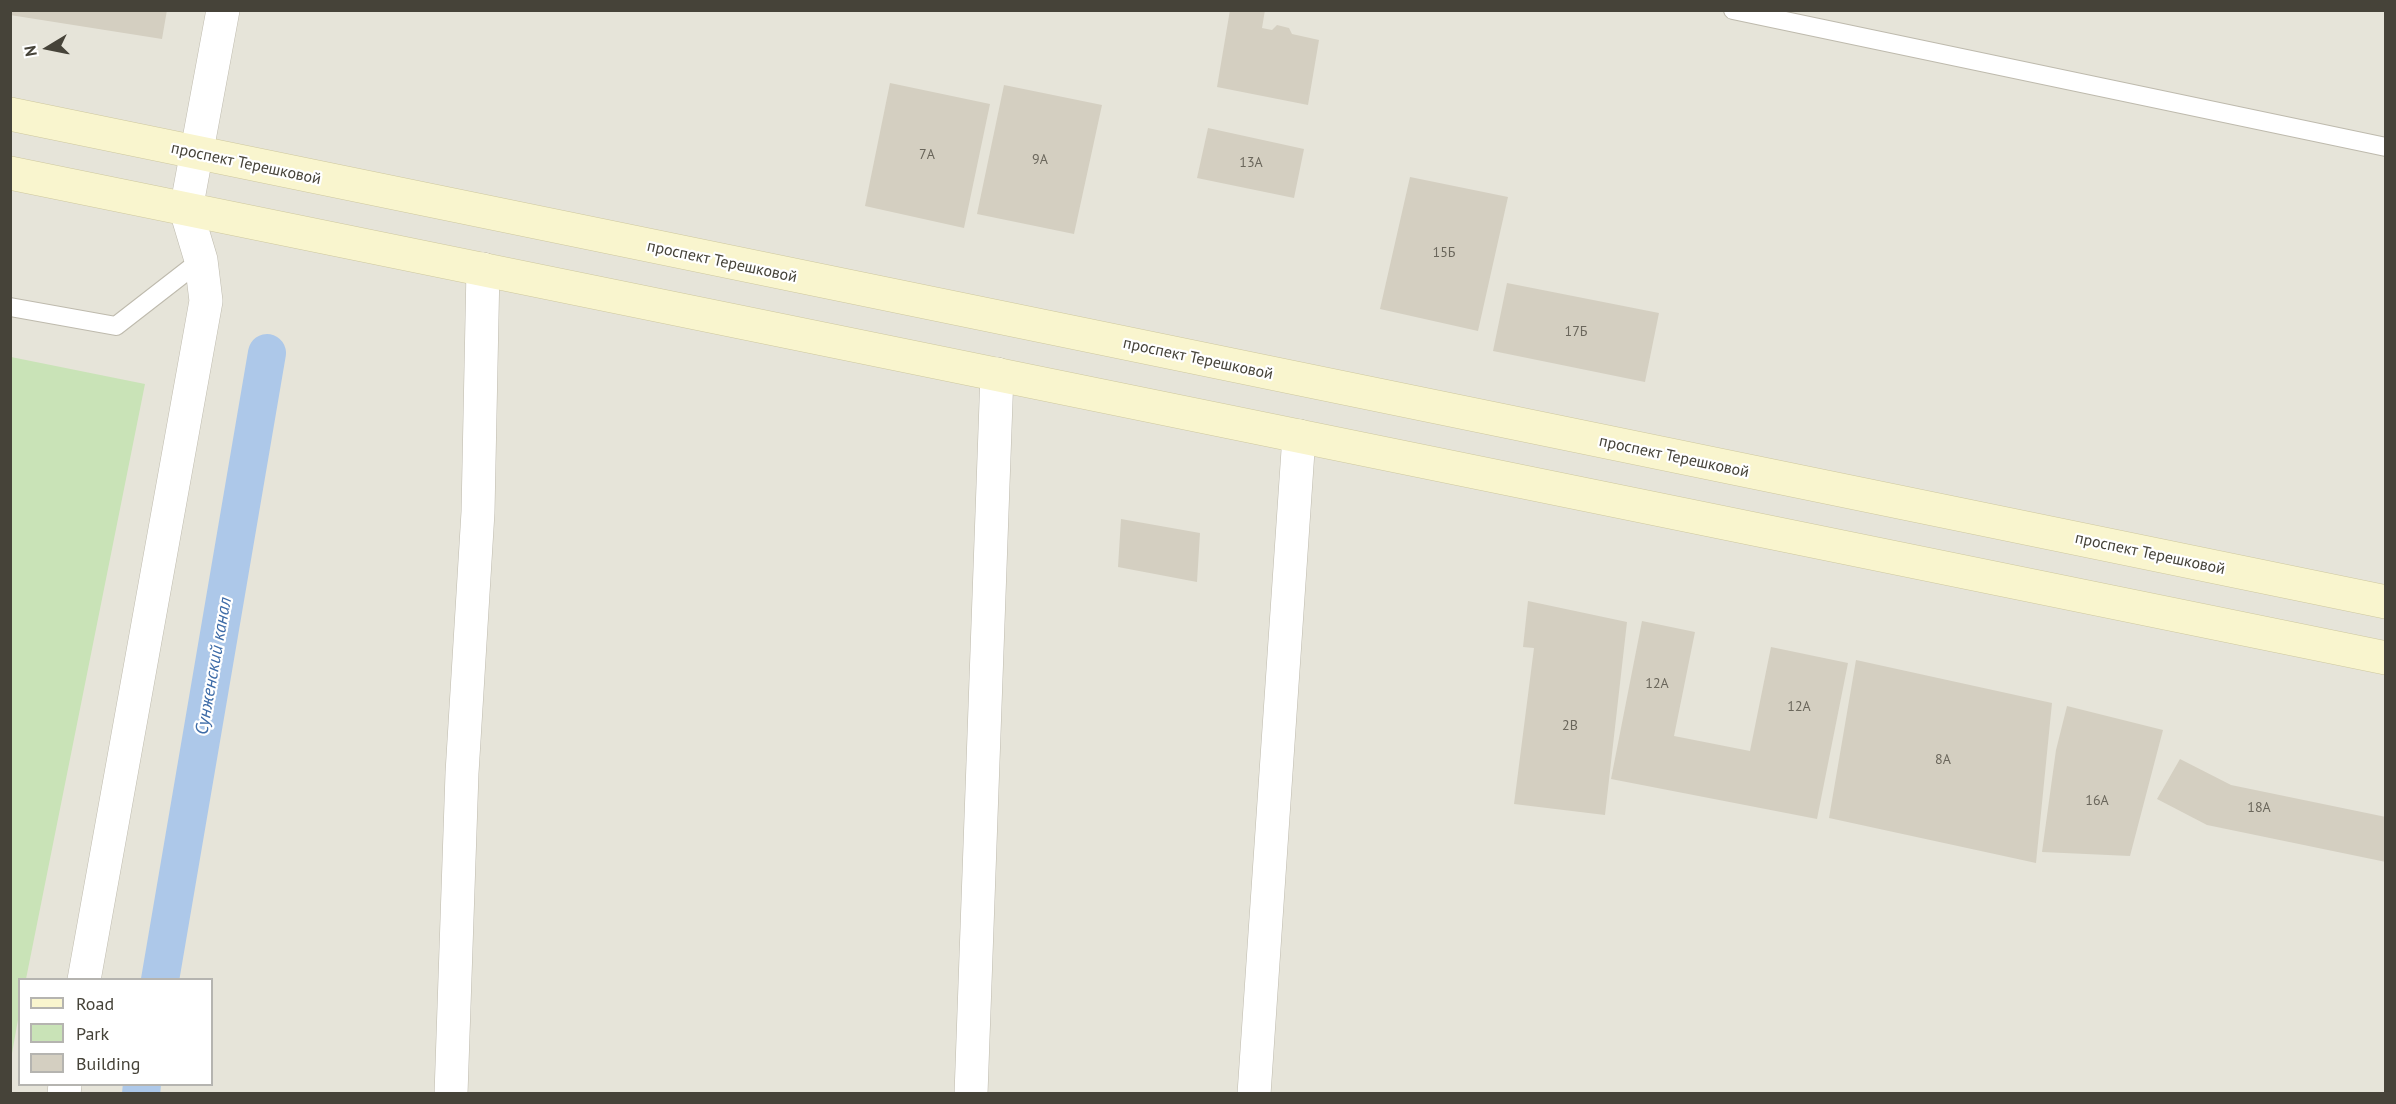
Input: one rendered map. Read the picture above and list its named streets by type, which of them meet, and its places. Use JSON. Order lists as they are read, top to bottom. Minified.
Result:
{"streets":{"main road":["проспект Терешковой"]},"water":["Сунженский канал"],"house_numbers":["7А","9А","13А","15Б","17Б","12А","12А","2В","8А","16А","18А"],"legend":["Road","Park","Building"],"north":"left"}
